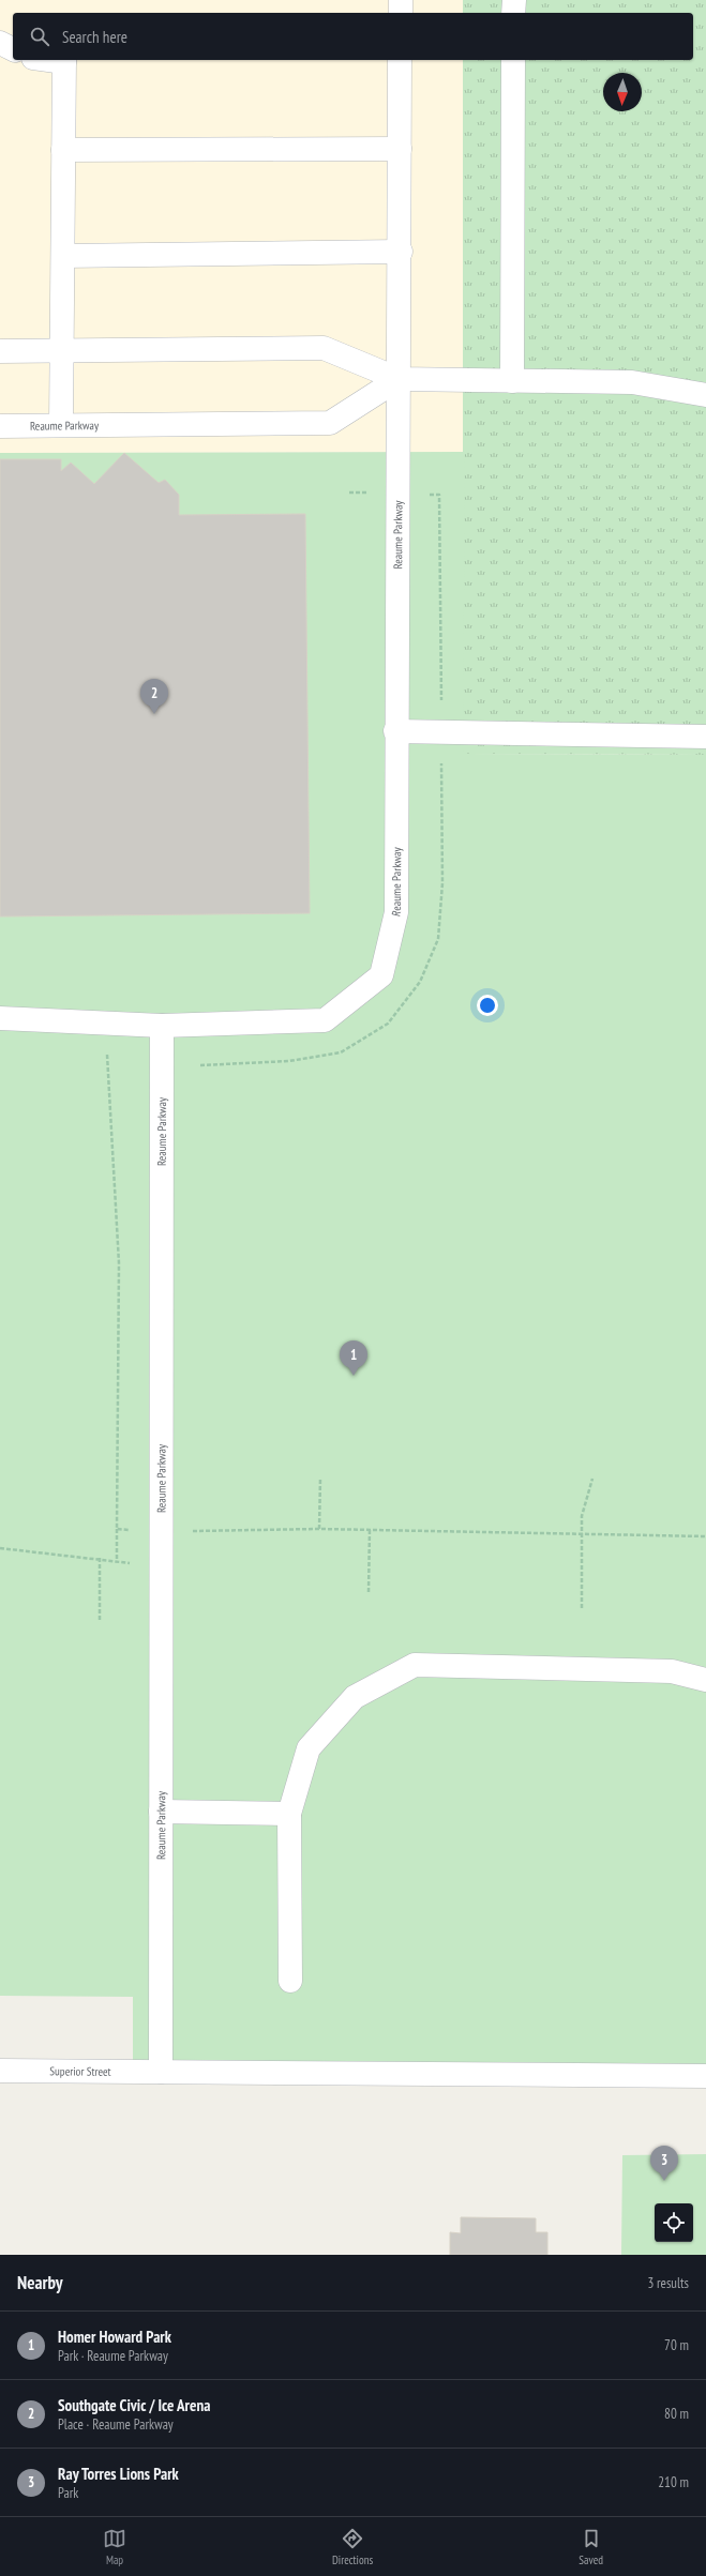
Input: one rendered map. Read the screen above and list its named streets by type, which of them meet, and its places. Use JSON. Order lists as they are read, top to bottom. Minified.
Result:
{"streets":{"street":["Reaume Parkway","Superior Street"]},"crossings":[["Reaume Parkway","Superior Street"]],"north":"bottom","page":{"search":"Search here","pins":["2","1","3"],"heading":["Nearby","3 results"],"list":[{"mark":"1","name":"Homer Howard Park","note":"Park · Reaume Parkway","value":"70 m"},{"mark":"2","name":"Southgate Civic / Ice Arena","note":"Place · Reaume Parkway","value":"80 m"},{"mark":"3","name":"Ray Torres Lions Park","note":"Park","value":"210 m"}],"nav":["Map","Directions","Saved"]}}
